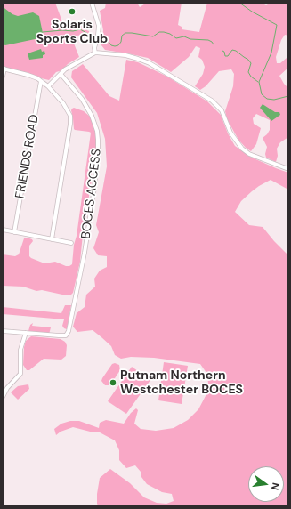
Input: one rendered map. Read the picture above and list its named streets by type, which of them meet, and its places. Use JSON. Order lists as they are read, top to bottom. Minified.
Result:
{"streets":{"street":["FRIENDS ROAD","BOCES ACCESS"]},"places":["Solaris Sports Club","Putnam Northern Westchester BOCES"],"north":"right"}
